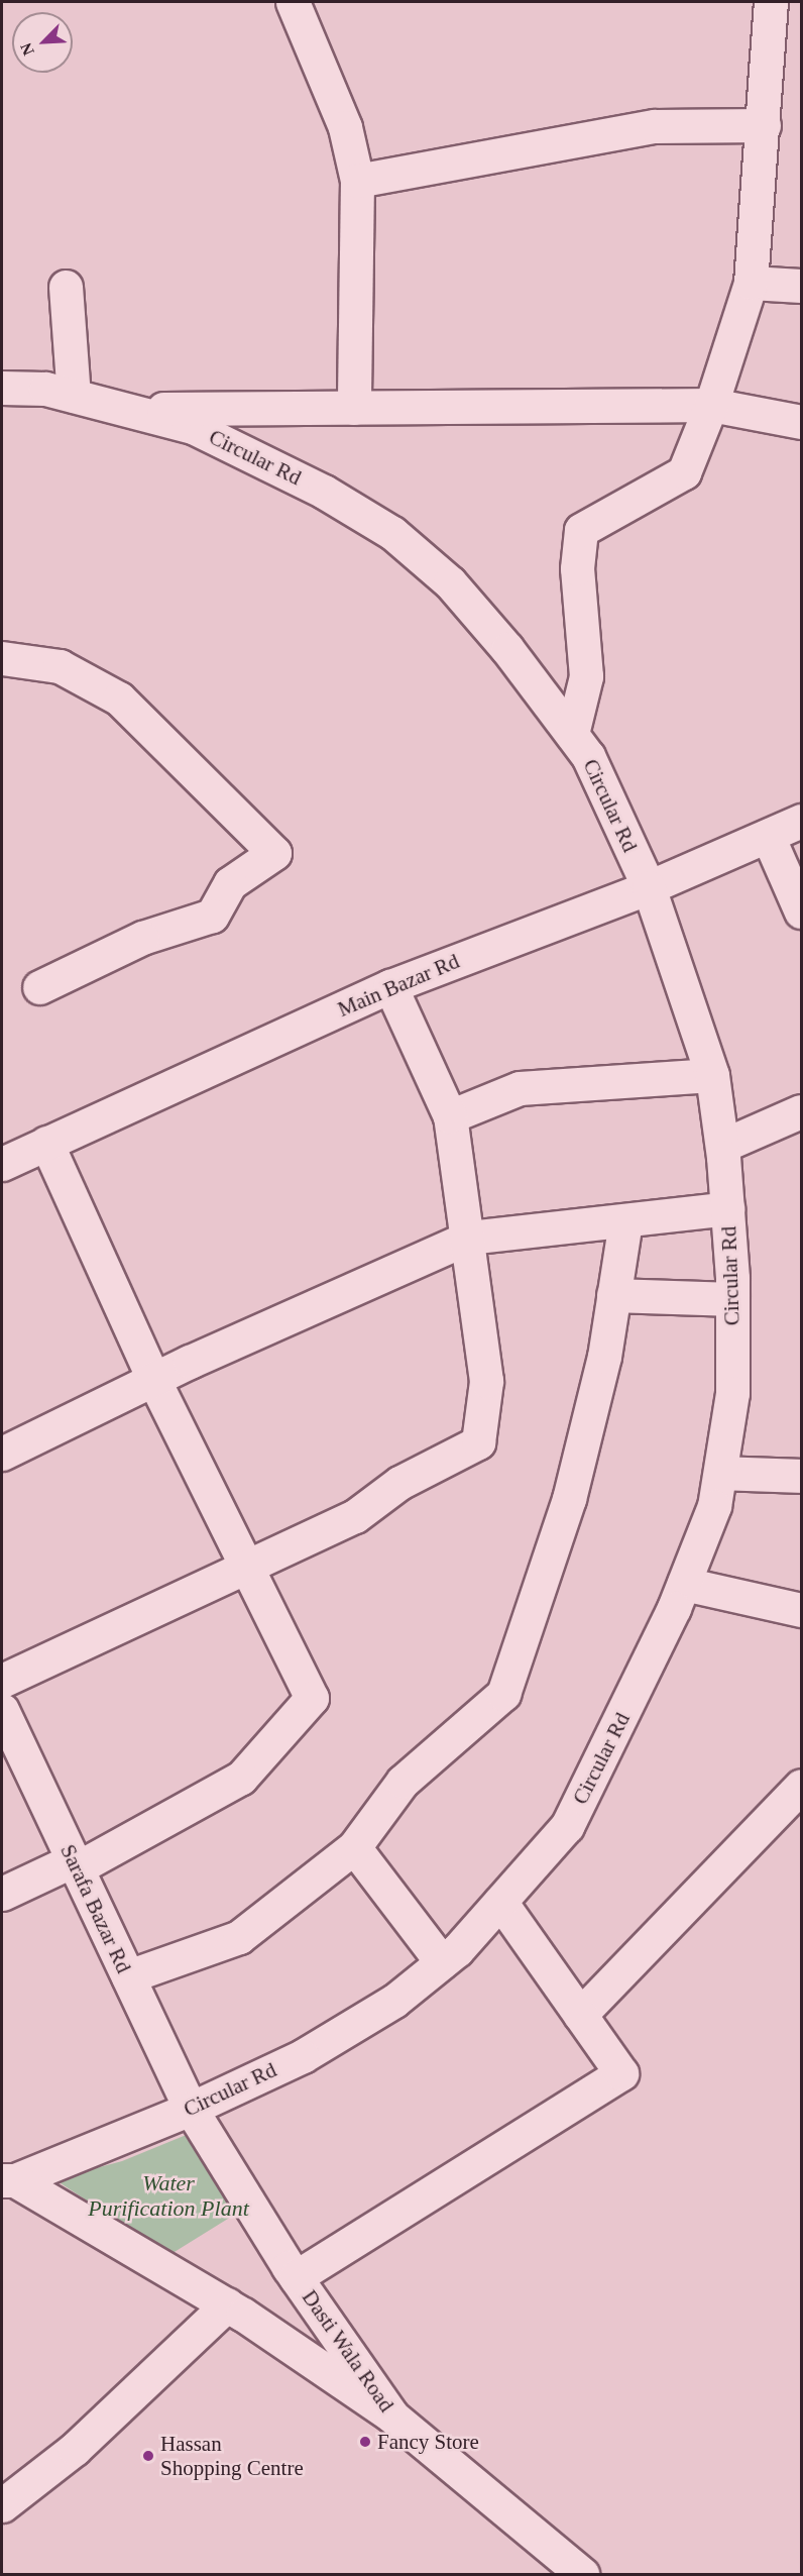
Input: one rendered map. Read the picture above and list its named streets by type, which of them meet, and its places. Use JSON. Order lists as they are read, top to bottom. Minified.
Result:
{"streets":{"street":["Circular Rd","Main Bazar Rd","Sarafa Bazar Rd","Dasti Wala Road"]},"crossings":[["Circular Rd","Main Bazar Rd"],["Circular Rd","Sarafa Bazar Rd"],["Circular Rd","Dasti Wala Road"],["Sarafa Bazar Rd","Dasti Wala Road"]],"water":["Water Purification Plant"],"places":["Fancy Store","Hassan Shopping Centre"],"north":"bottom left"}
